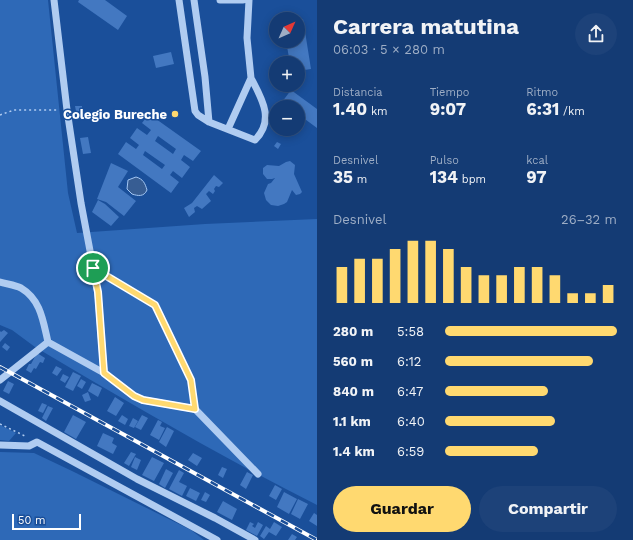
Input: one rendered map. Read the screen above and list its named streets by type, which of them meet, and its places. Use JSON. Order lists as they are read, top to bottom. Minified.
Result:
{"places":["Colegio Bureche"],"scale_bar":"50 m","north":"top right","page":{"heading":["Carrera matutina","06:03 · 5 × 280 m"],"map_buttons":["+","−"],"stats":[["Distancia","1.40 km"],["Tiempo","9:07"],["Ritmo","6:31 /km"],["Desnivel","35 m"],["Pulso","134 bpm"],["kcal","97"]],"chart":["Desnivel","26–32 m"],"list":[{"name":"280 m","note":"5:58"},{"name":"560 m","note":"6:12"},{"name":"840 m","note":"6:47"},{"name":"1.1 km","note":"6:40"},{"name":"1.4 km","note":"6:59"}],"buttons":["Guardar","Compartir"],"scale":"50 m"}}
